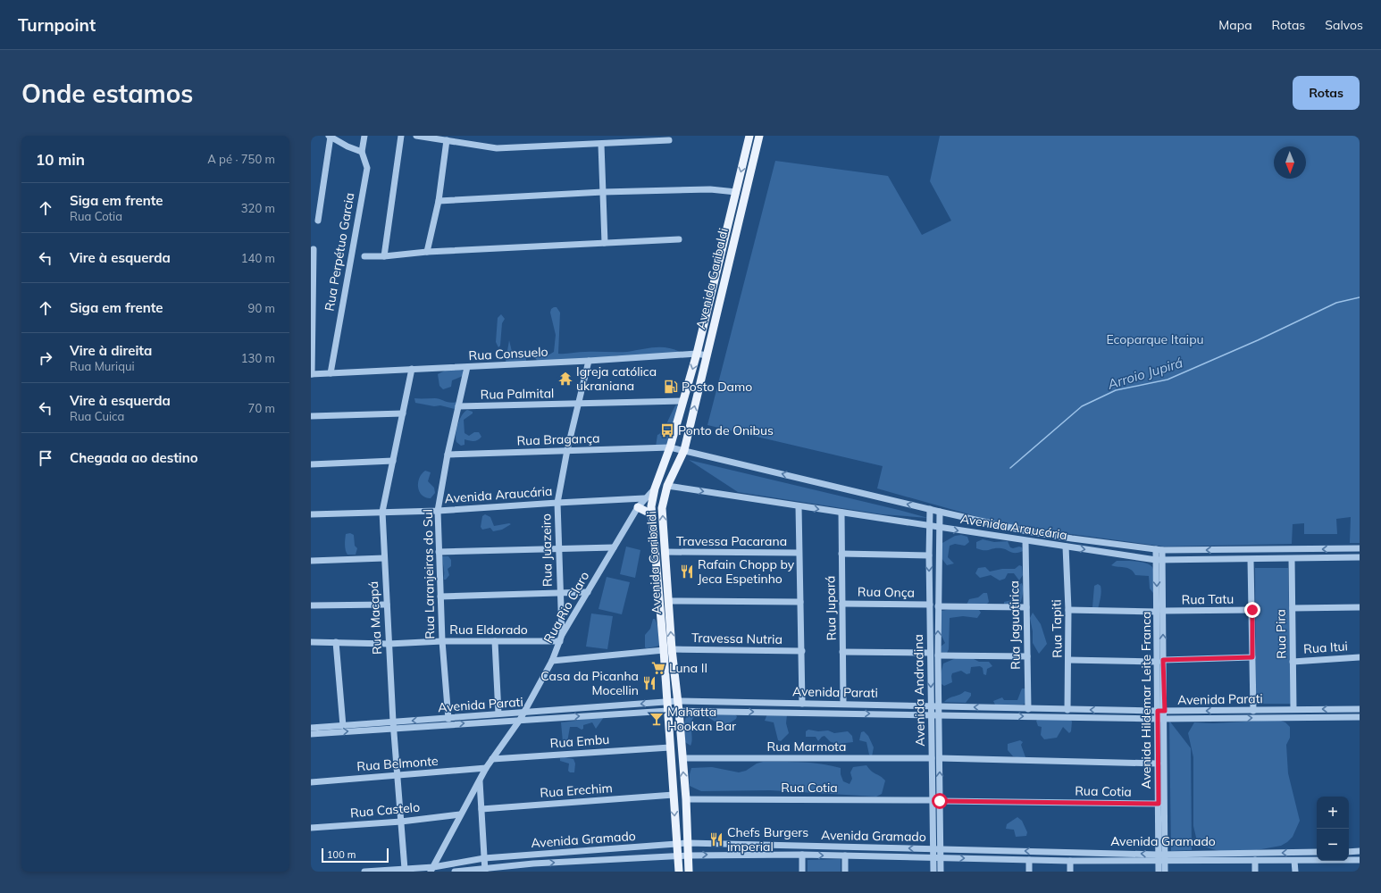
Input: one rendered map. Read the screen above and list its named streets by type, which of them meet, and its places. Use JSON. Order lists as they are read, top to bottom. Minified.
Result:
{"streets":{"main road":["Avenida Garibaldi"],"street":["Rua Perpétuo Garcia","Rua Consuelo","Rua Palmital","Rua Bragança","Avenida Araucária","Travessa Pacarana","Rua Juazeiro","Rua Laranjeiras do Sul","Rua Onça","Rua Tatu","Rua Rio Claro","Rua Jupará","Rua Macapá","Rua Jaguatirica","Rua Tapiti","Rua Eldorado","Rua Pira","Travessa Nutria","Rua Itui","Avenida Andradina","Avenida Parati","Avenida Hildemar Leite Franca","Rua Embu","Rua Marmota","Rua Belmonte","Rua Cotia","Rua Erechim","Rua Castelo","Avenida Gramado"]},"crossings":[["Rua Perpétuo Garcia","Rua Consuelo"],["Avenida Garibaldi","Rua Consuelo"],["Avenida Garibaldi","Rua Palmital"],["Avenida Garibaldi","Rua Bragança"],["Avenida Garibaldi","Avenida Araucária"],["Avenida Garibaldi","Travessa Pacarana"],["Avenida Garibaldi","Rua Rio Claro"],["Avenida Garibaldi","Travessa Nutria"],["Avenida Garibaldi","Avenida Parati"],["Avenida Garibaldi","Rua Embu"],["Avenida Garibaldi","Rua Marmota"],["Avenida Garibaldi","Rua Cotia"],["Avenida Garibaldi","Rua Erechim"],["Avenida Garibaldi","Avenida Gramado"],["Rua Consuelo","Rua Juazeiro"],["Rua Consuelo","Rua Laranjeiras do Sul"],["Rua Consuelo","Rua Macapá"],["Rua Palmital","Rua Juazeiro"],["Rua Palmital","Rua Laranjeiras do Sul"],["Rua Bragança","Avenida Araucária"],["Rua Bragança","Rua Juazeiro"],["Rua Bragança","Rua Laranjeiras do Sul"],["Avenida Araucária","Rua Juazeiro"],["Avenida Araucária","Rua Laranjeiras do Sul"],["Avenida Araucária","Rua Rio Claro"],["Avenida Araucária","Rua Jupará"],["Avenida Araucária","Rua Macapá"],["Avenida Araucária","Rua Jaguatirica"],["Avenida Araucária","Rua Tapiti"],["Avenida Araucária","Rua Pira"],["Avenida Araucária","Avenida Andradina"],["Avenida Araucária","Avenida Hildemar Leite Franca"],["Rua Juazeiro","Rua Rio Claro"],["Rua Juazeiro","Rua Eldorado"],["Rua Laranjeiras do Sul","Rua Eldorado"],["Rua Laranjeiras do Sul","Avenida Parati"],["Rua Onça","Rua Jupará"],["Rua Onça","Avenida Andradina"],["Rua Tatu","Rua Tapiti"],["Rua Tatu","Avenida Hildemar Leite Franca"],["Rua Rio Claro","Rua Eldorado"],["Rua Rio Claro","Travessa Nutria"],["Rua Rio Claro","Avenida Parati"],["Rua Rio Claro","Rua Embu"],["Rua Rio Claro","Rua Belmonte"],["Rua Rio Claro","Rua Castelo"],["Rua Rio Claro","Avenida Gramado"],["Rua Jupará","Avenida Parati"],["Rua Macapá","Rua Eldorado"],["Rua Macapá","Avenida Parati"],["Rua Macapá","Rua Belmonte"],["Rua Macapá","Rua Castelo"],["Rua Macapá","Avenida Gramado"],["Rua Jaguatirica","Avenida Parati"],["Rua Tapiti","Avenida Parati"],["Rua Pira","Rua Itui"],["Rua Pira","Avenida Parati"],["Avenida Andradina","Avenida Parati"],["Avenida Andradina","Rua Marmota"],["Avenida Andradina","Rua Cotia"],["Avenida Andradina","Avenida Gramado"],["Avenida Parati","Avenida Hildemar Leite Franca"],["Avenida Hildemar Leite Franca","Rua Cotia"],["Avenida Hildemar Leite Franca","Avenida Gramado"]],"water":["Arroio Jupirá"],"parks":["Ecoparque Itaipu"],"places":{"temple":["Igreja católica ukraniana"],"fuel station":["Posto Damo"],"bus stop":["Ponto de Onibus"],"restaurant":["Rafain Chopp by Jeca Espetinho","Casa da Picanha Mocellin","Chefs Burgers imperial"],"supermarket":["Luna II"],"bar":["Mahatta Hookan Bar"]},"scale_bar":"100 m","north":"bottom","page":{"header":"Turnpoint","nav":["Mapa","Rotas","Salvos"],"buttons":"Rotas","title":"Onde estamos","heading":["10 min","A pé · 750 m"],"list":[["Siga em frente","Rua Cotia","320 m"],["Vire à esquerda","140 m"],["Siga em frente","90 m"],["Vire à direita","Rua Muriqui","130 m"],["Vire à esquerda","Rua Cuica","70 m"],"Chegada ao destino"],"map_buttons":["+","−"],"scale":"100 m"}}
